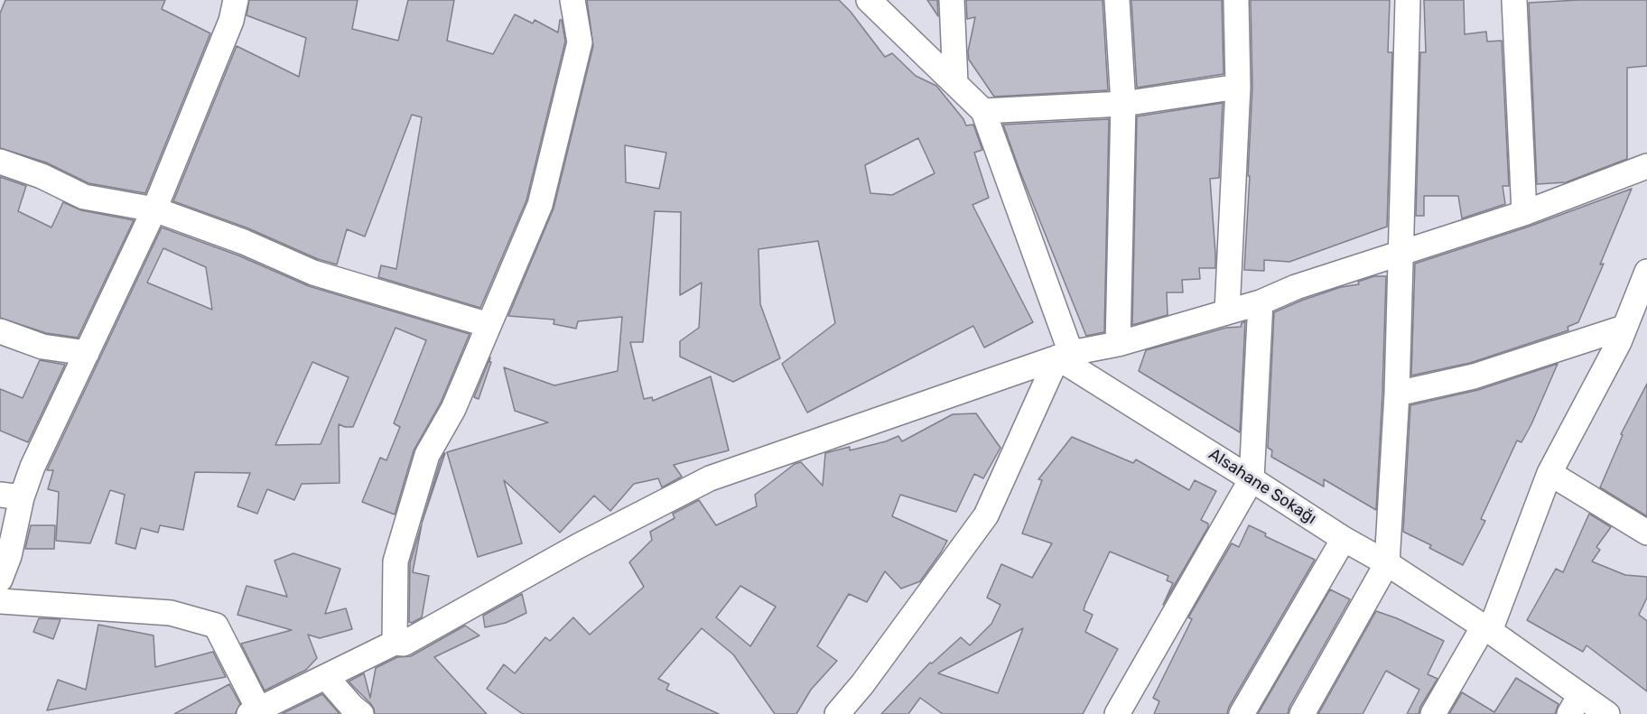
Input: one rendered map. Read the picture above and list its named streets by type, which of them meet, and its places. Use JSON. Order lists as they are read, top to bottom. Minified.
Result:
{"streets":{"street":["Alsahane Sokağı"]}}
